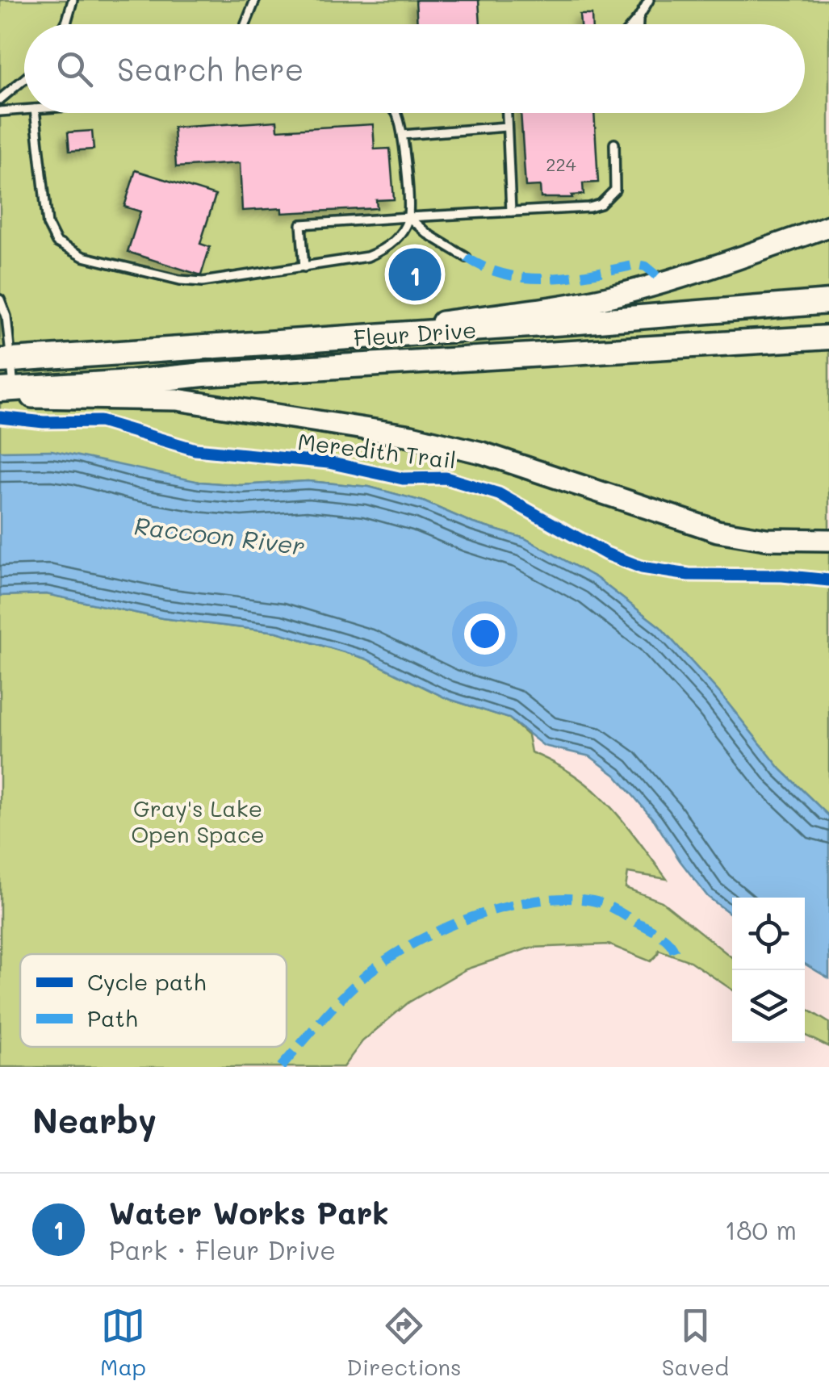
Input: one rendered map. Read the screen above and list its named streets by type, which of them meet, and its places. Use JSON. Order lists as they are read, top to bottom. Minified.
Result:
{"streets":{"main road":["Fleur Drive"],"cycle path":["Meredith Trail"]},"water":["Raccoon River"],"parks":["Gray's Lake Open Space"],"house_numbers":["224"],"legend":["Cycle path","Path"],"page":{"search":"Search here","pins":"1","heading":"Nearby","list":[{"mark":"1","name":"Water Works Park","note":"Park · Fleur Drive","value":"180 m"}],"nav":["Map","Directions","Saved"]}}
